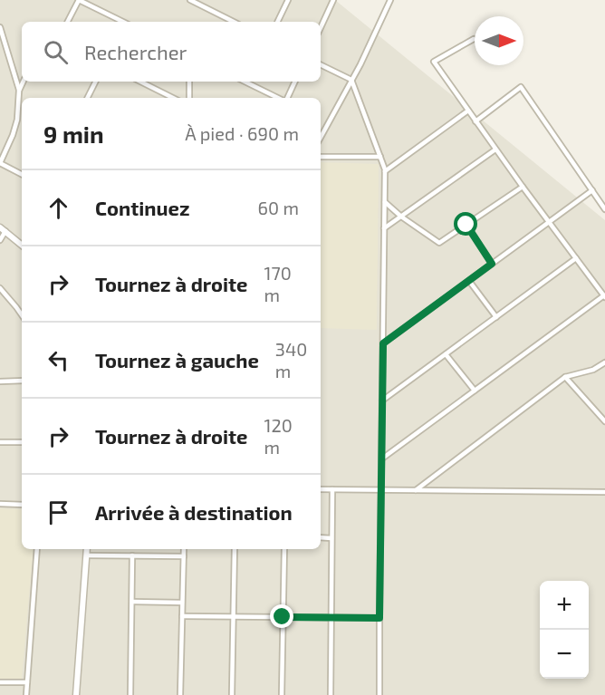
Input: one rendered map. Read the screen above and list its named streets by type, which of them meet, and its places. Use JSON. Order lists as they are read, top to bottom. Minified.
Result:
{"north":"right","page":{"search":"Rechercher","heading":["9 min","À pied · 690 m"],"list":[["Continuez","60 m"],["Tournez à droite","170 m"],["Tournez à gauche","340 m"],["Tournez à droite","120 m"],"Arrivée à destination"],"map_buttons":["+","−"]}}
